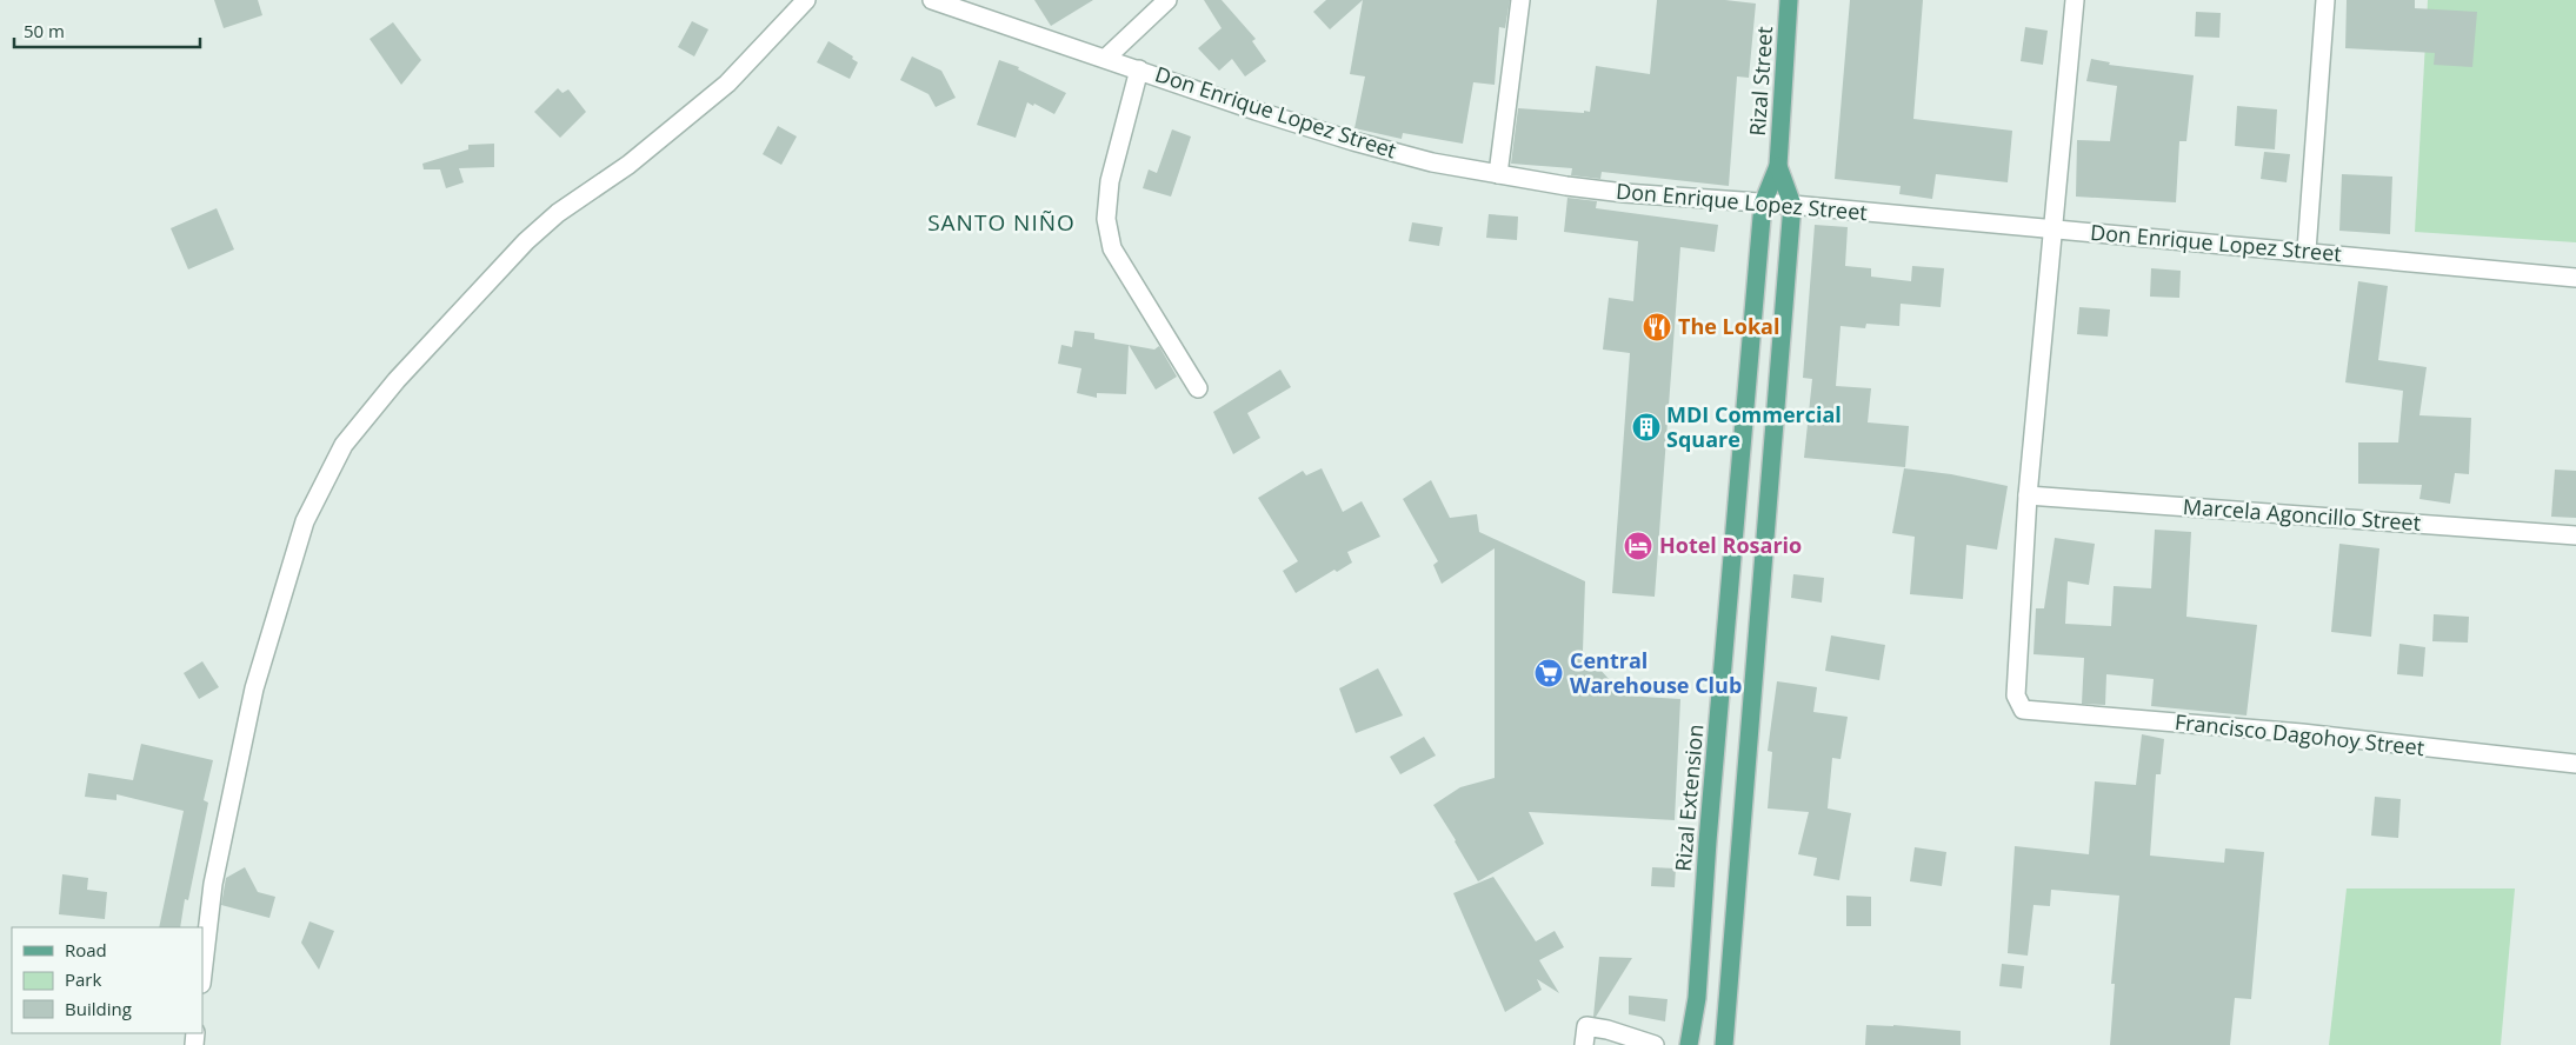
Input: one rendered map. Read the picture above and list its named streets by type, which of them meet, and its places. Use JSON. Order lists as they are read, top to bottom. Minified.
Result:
{"streets":{"main road":["Rizal Street","Rizal Extension"],"street":["Don Enrique Lopez Street","Marcela Agoncillo Street","Francisco Dagohoy Street"]},"crossings":[["Rizal Street","Don Enrique Lopez Street"],["Rizal Street","Rizal Extension"],["Don Enrique Lopez Street","Rizal Extension"],["Marcela Agoncillo Street","Francisco Dagohoy Street"]],"districts":["SANTO NIÑO"],"places":{"restaurant":["The Lokal"],"building":["MDI Commercial Square"],"hotel":["Hotel Rosario"],"supermarket":["Central Warehouse Club"]},"legend":["Road","Park","Building"],"scale_bar":"50 m"}
